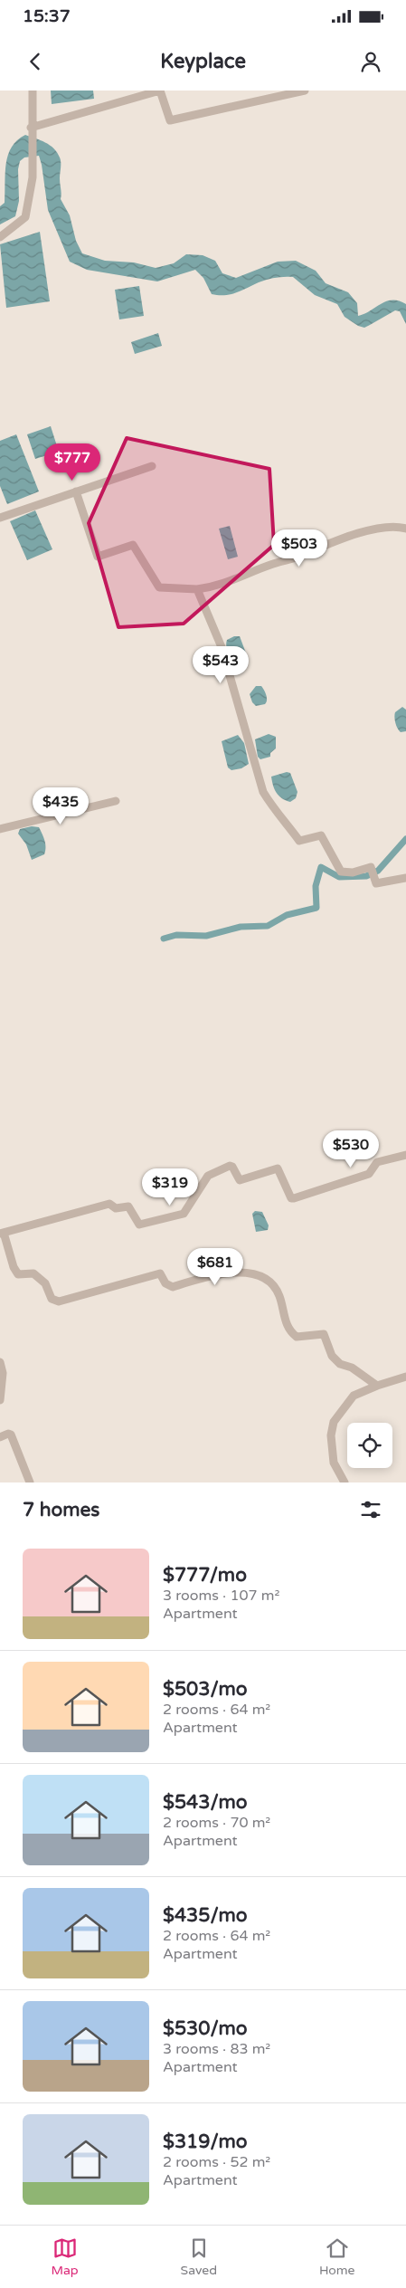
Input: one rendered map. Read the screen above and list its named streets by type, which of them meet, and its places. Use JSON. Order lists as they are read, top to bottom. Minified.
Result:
{"page":{"status":"15:37","header":"Keyplace","price":["$777","$503","$543","$435","$530","$319","$681"],"heading":"7 homes","list":[{"name":"$777/mo","note":"3 rooms · 107 m² · Apartment"},{"name":"$503/mo","note":"2 rooms · 64 m² · Apartment"},{"name":"$543/mo","note":"2 rooms · 70 m² · Apartment"},{"name":"$435/mo","note":"2 rooms · 64 m² · Apartment"},{"name":"$530/mo","note":"3 rooms · 83 m² · Apartment"},{"name":"$319/mo","note":"2 rooms · 52 m² · Apartment"}],"tabs":["Map","Saved","Home"]}}
